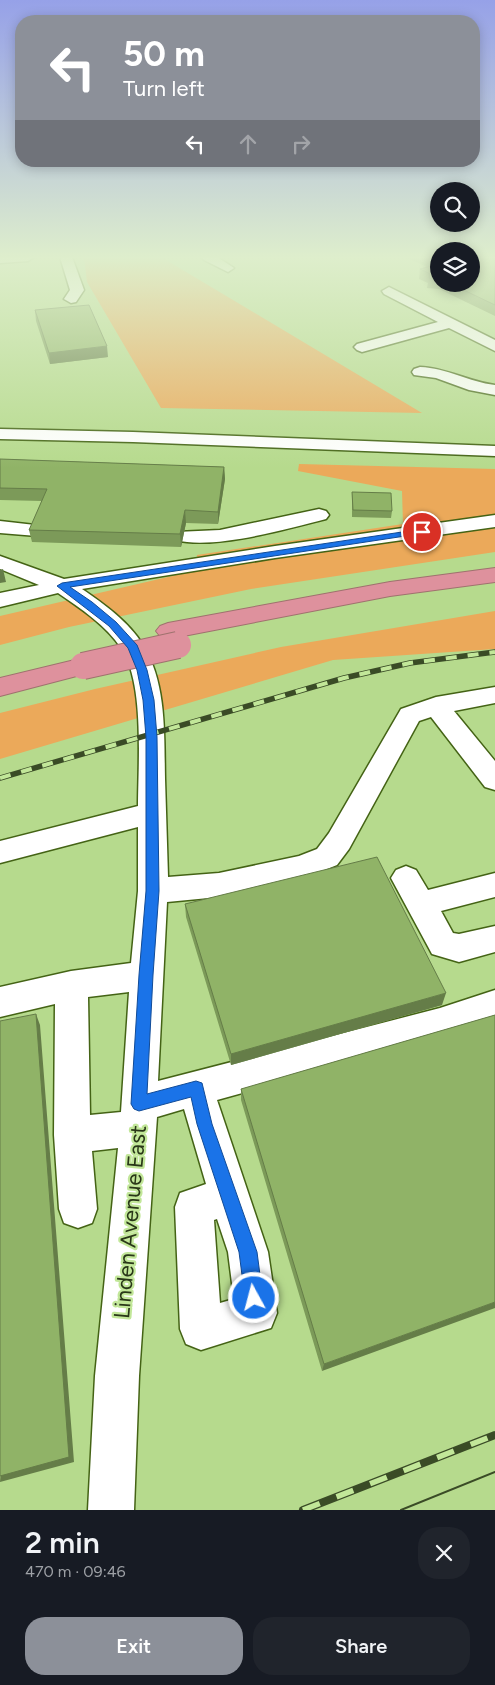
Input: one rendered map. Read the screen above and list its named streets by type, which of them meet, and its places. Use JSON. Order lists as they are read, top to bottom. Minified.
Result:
{"streets":{"street":["Linden Avenue East"]},"page":{"turn":["50 m","Turn left"],"heading":["2 min","470 m · 09:46"],"buttons":["Exit","Share"]}}
